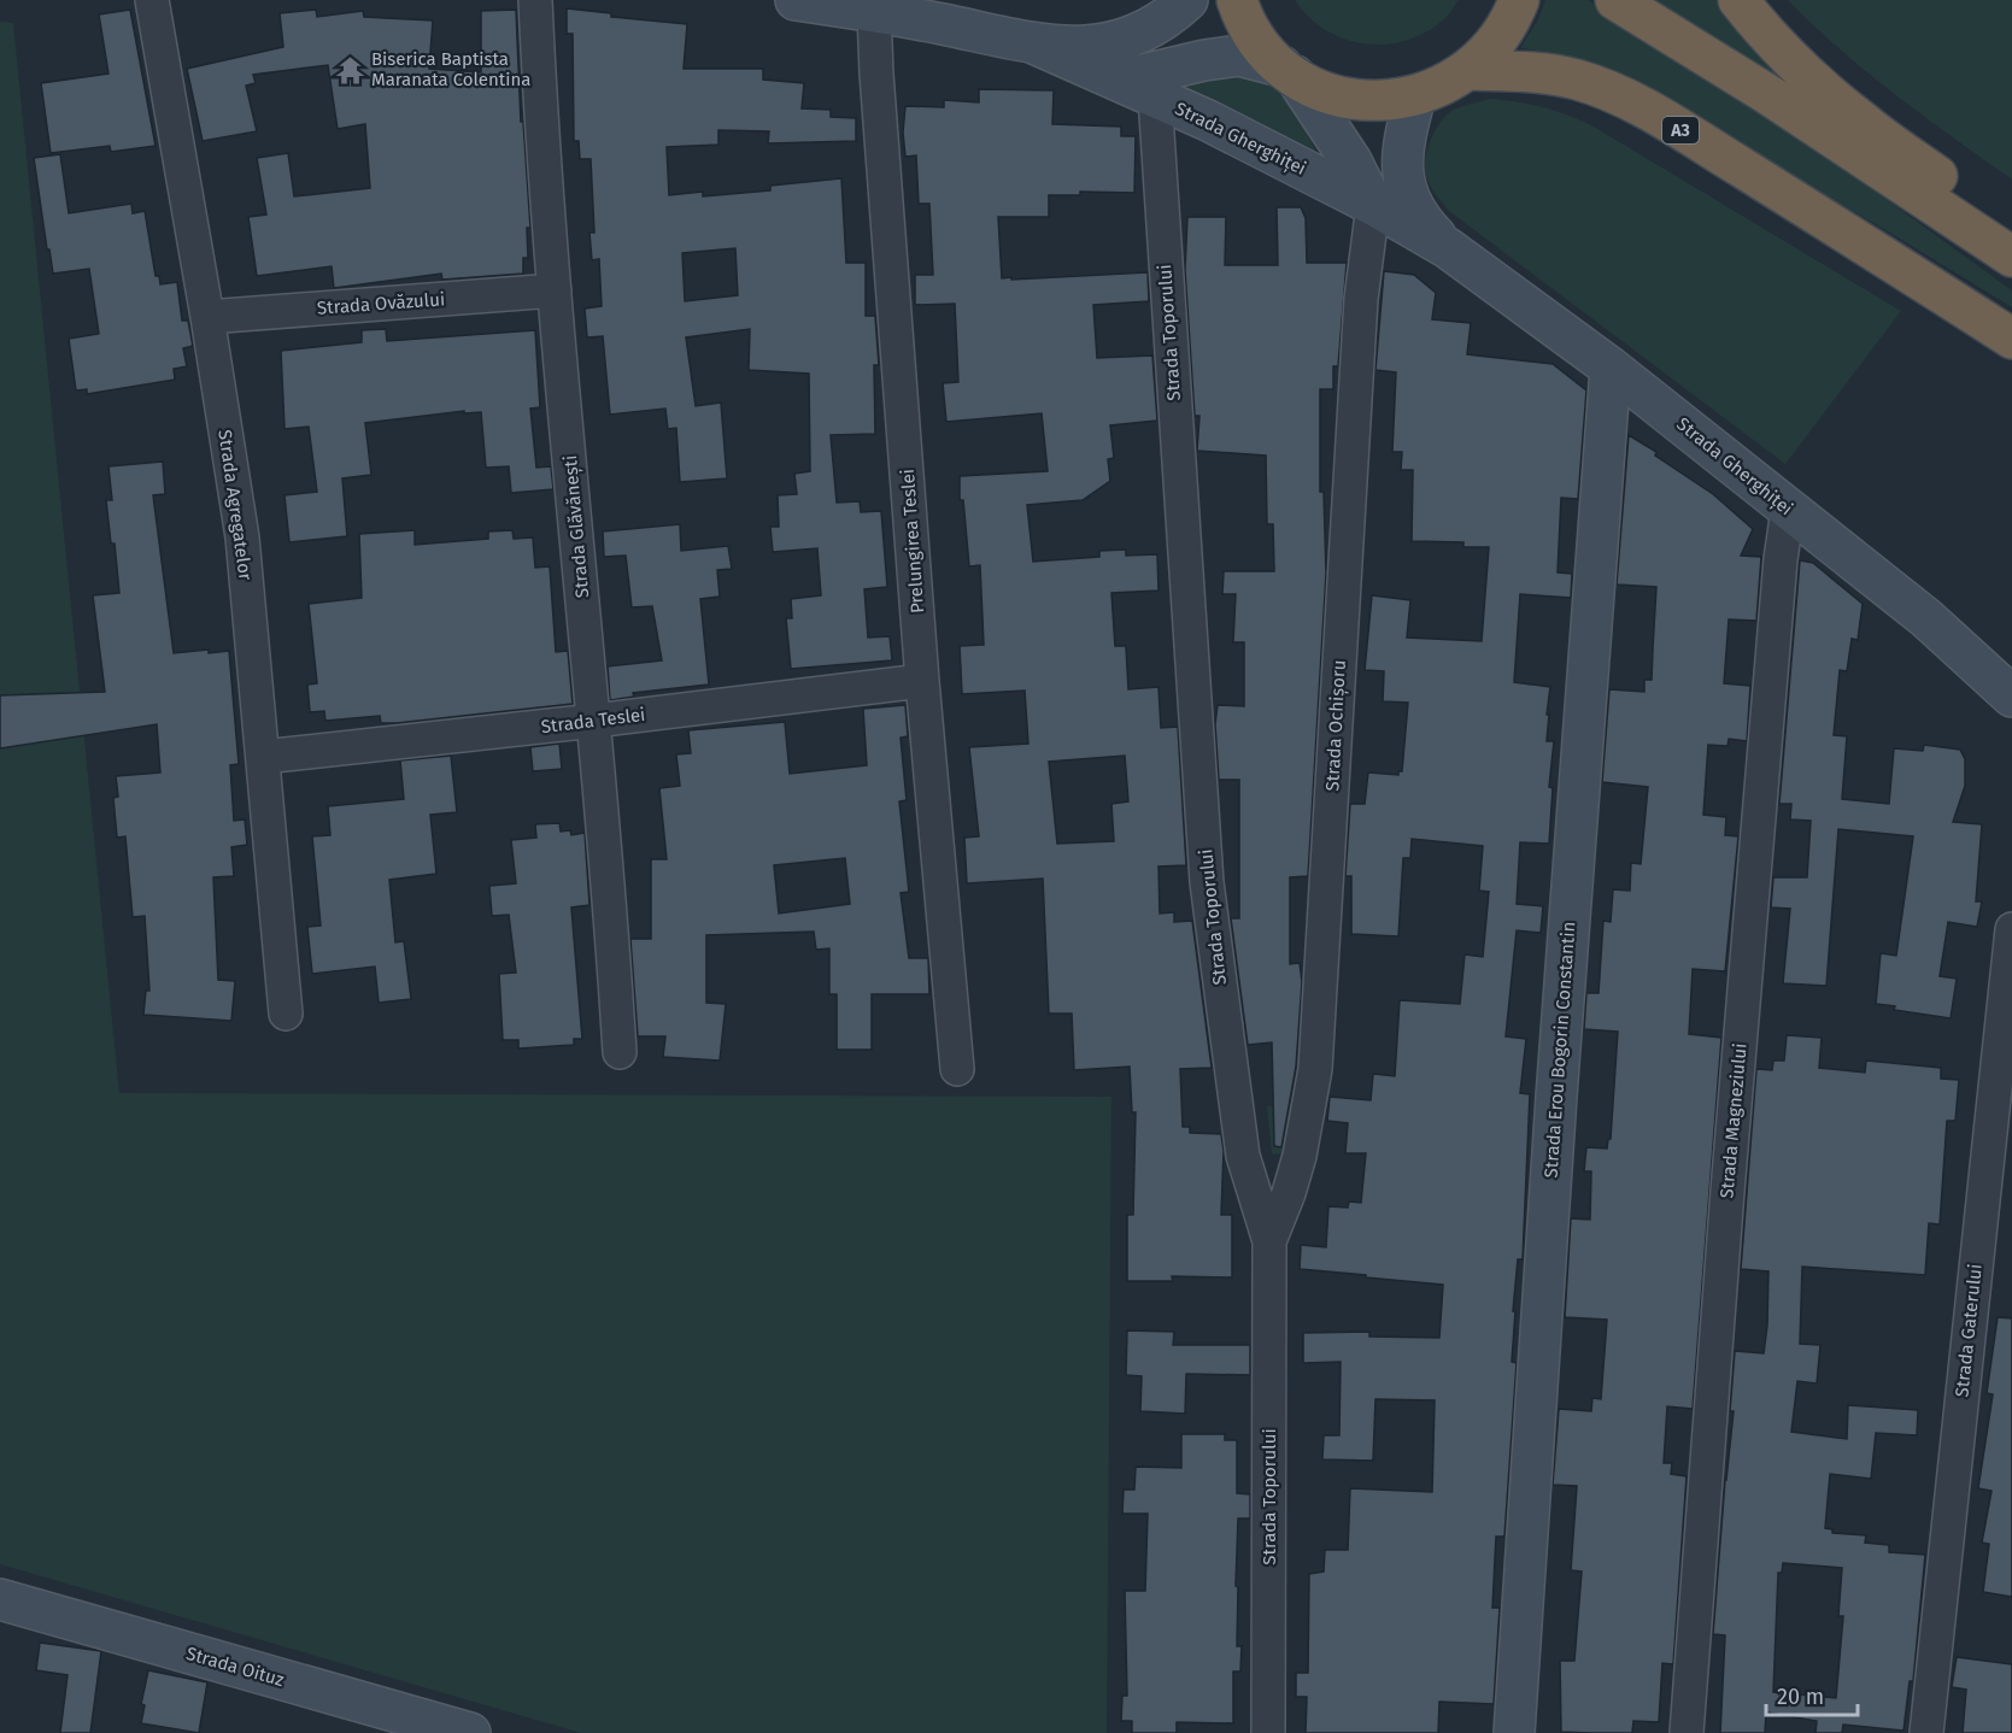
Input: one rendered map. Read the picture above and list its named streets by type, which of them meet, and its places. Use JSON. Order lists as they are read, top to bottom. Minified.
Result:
{"streets":{"highway":["A3"],"street":["Strada Gherghiței","Strada Ovăzului","Strada Toporului","Strada Agregatelor","Strada Glăvănești","Prelungirea Teslei","Strada Teslei","Strada Ochișoru","Strada Erou Bogorin Constantin","Strada Magneziului","Strada Gaterului","Strada Oituz"]},"crossings":[["Strada Gherghiței","Strada Toporului"],["Strada Gherghiței","Prelungirea Teslei"],["Strada Gherghiței","Strada Ochișoru"],["Strada Gherghiței","Strada Erou Bogorin Constantin"],["Strada Gherghiței","Strada Magneziului"],["Strada Ovăzului","Strada Agregatelor"],["Strada Ovăzului","Strada Glăvănești"],["Strada Toporului","Strada Ochișoru"],["Strada Agregatelor","Strada Teslei"],["Strada Glăvănești","Strada Teslei"],["Prelungirea Teslei","Strada Teslei"]],"places":{"temple":["Biserica Baptista Maranata Colentina"]},"scale_bar":"20 m"}
